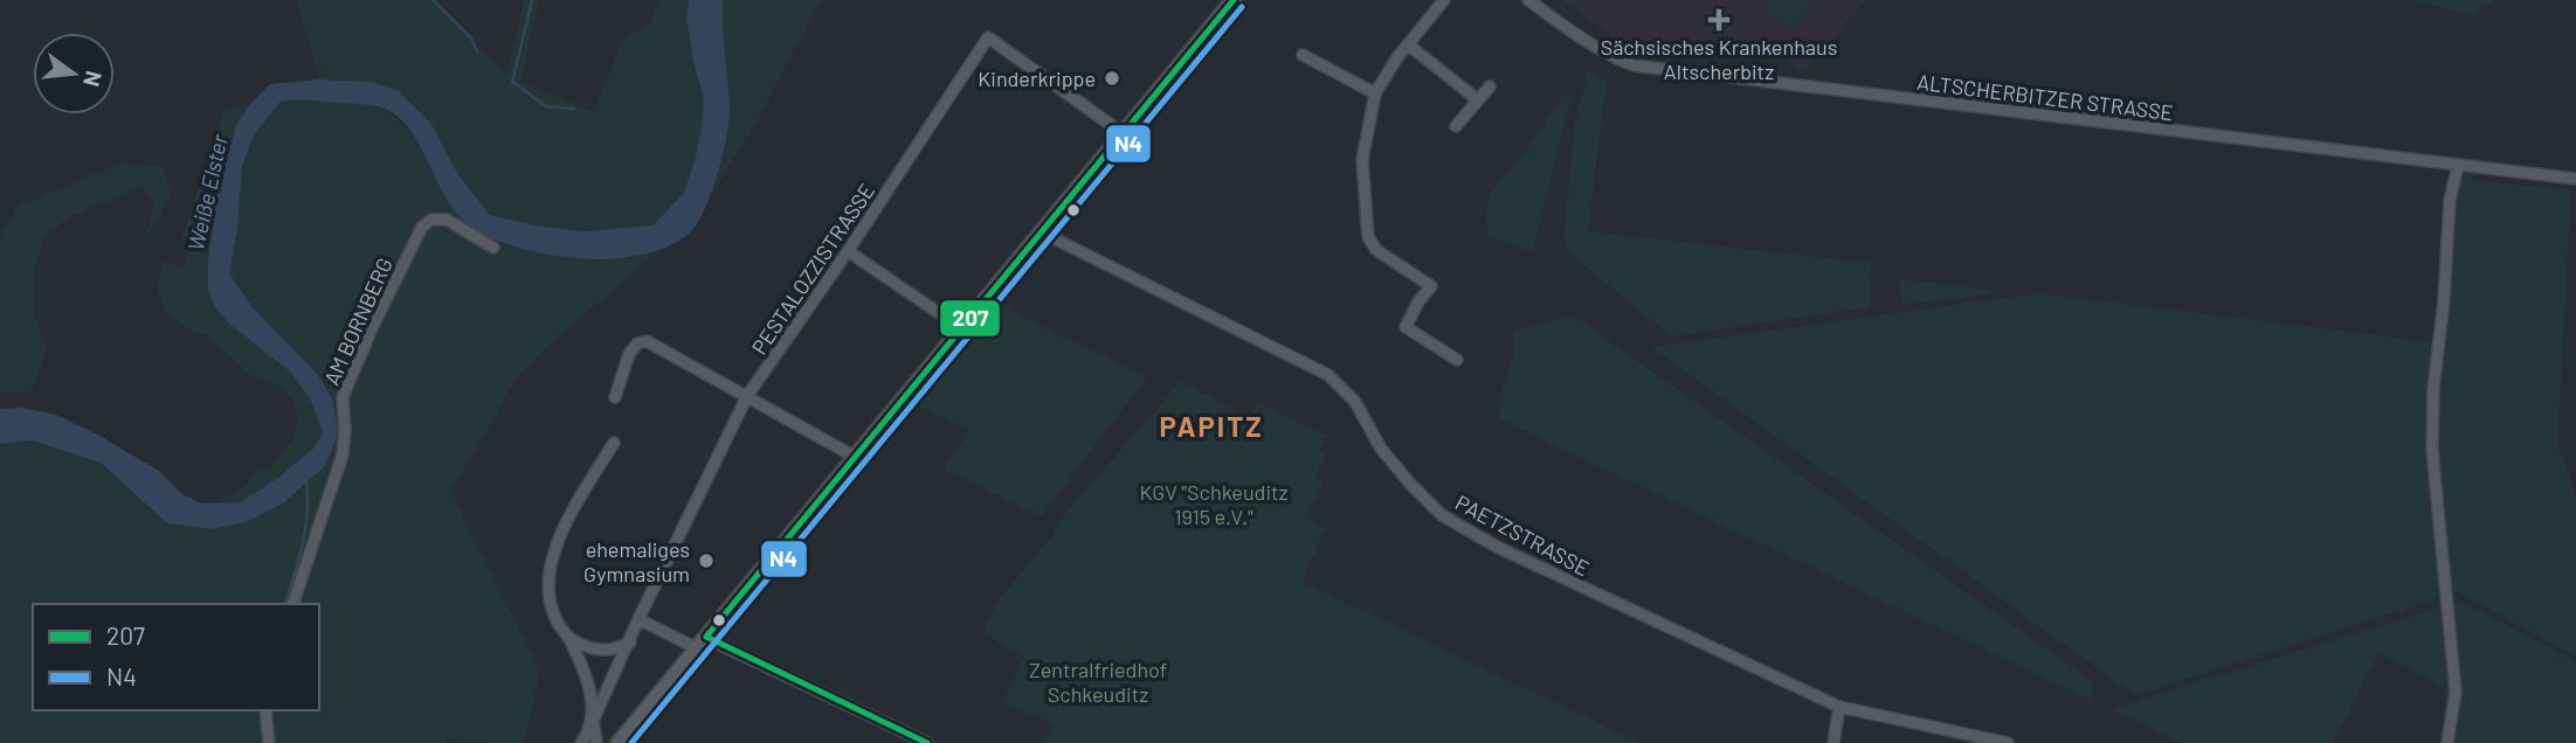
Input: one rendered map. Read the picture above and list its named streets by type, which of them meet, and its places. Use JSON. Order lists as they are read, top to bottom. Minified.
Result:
{"streets":{"street":["ALTSCHERBITZER STRASSE","PESTALOZZISTRASSE","AM BORNBERG","PAETZSTRASSE"]},"districts":["PAPITZ"],"water":["Weiße Elster"],"parks":["KGV \"Schkeuditz 1915 e.V.\"","Zentralfriedhof Schkeuditz"],"places":{"health":["Sächsisches Krankenhaus Altscherbitz"],"other":["Kinderkrippe","ehemaliges Gymnasium"]},"lines":["transit line 207","transit line N4"],"legend":["207","N4"],"north":"right"}
